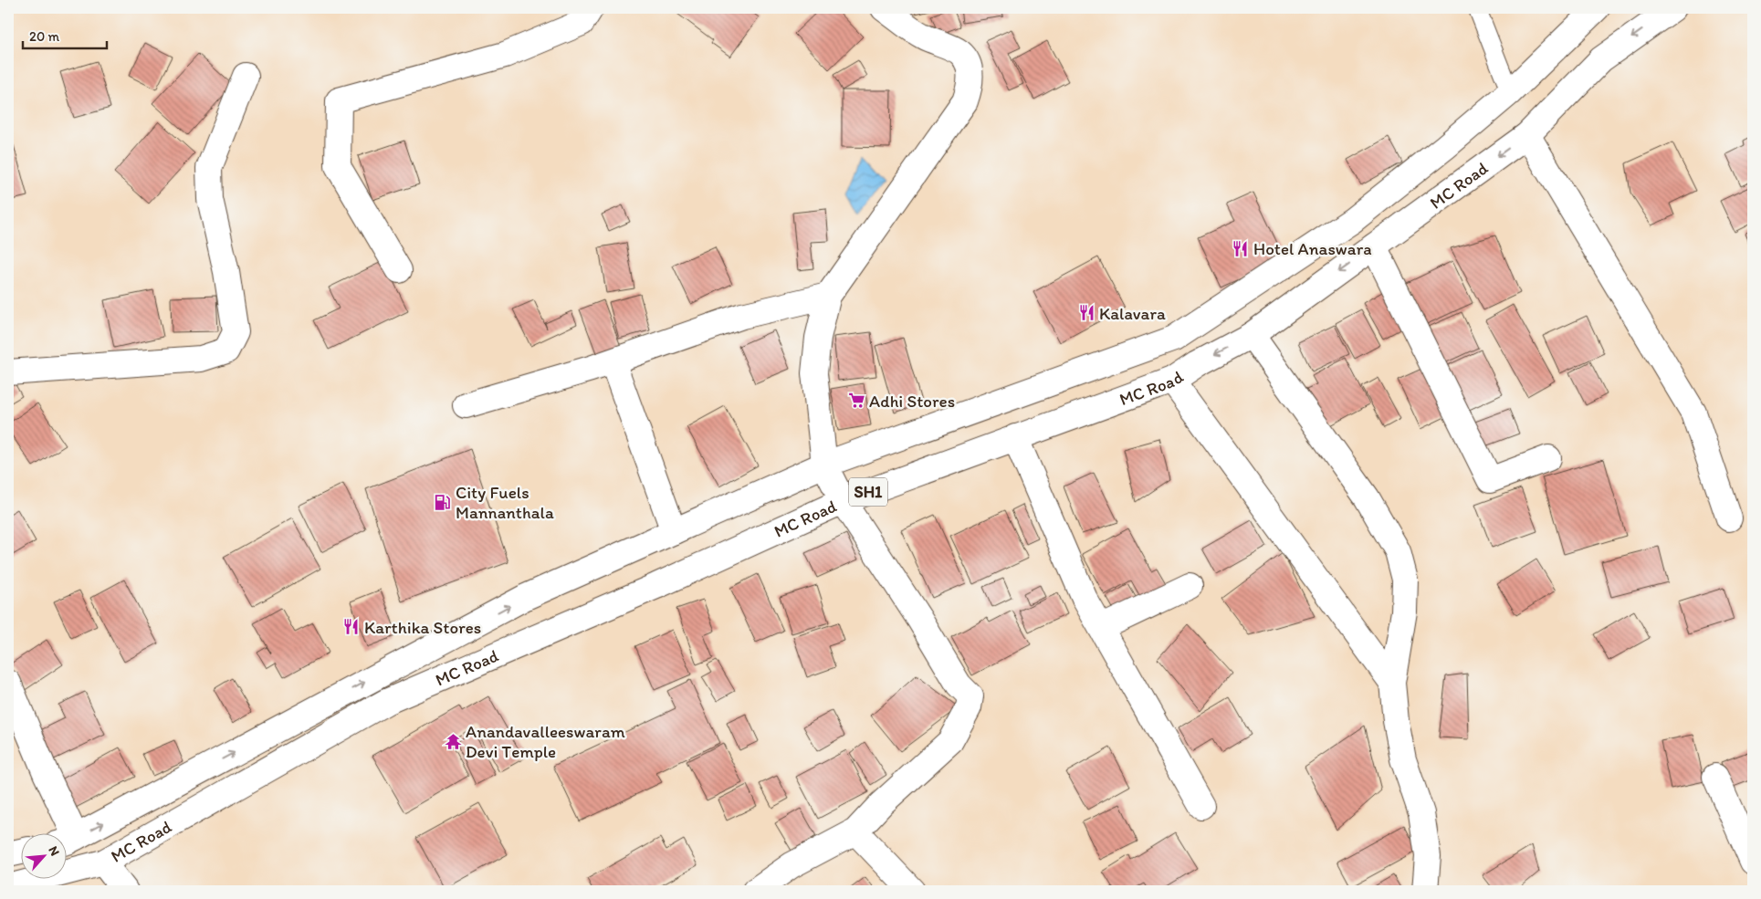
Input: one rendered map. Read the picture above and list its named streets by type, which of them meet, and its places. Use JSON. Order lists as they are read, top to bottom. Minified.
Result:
{"streets":{"street":["MC Road","SH1"]},"places":{"restaurant":["Hotel Anaswara","Kalavara","Karthika Stores"],"supermarket":["Adhi Stores"],"fuel station":["City Fuels Mannanthala"],"temple":["Anandavalleeswaram Devi Temple"]},"scale_bar":"20 m","north":"top right"}
